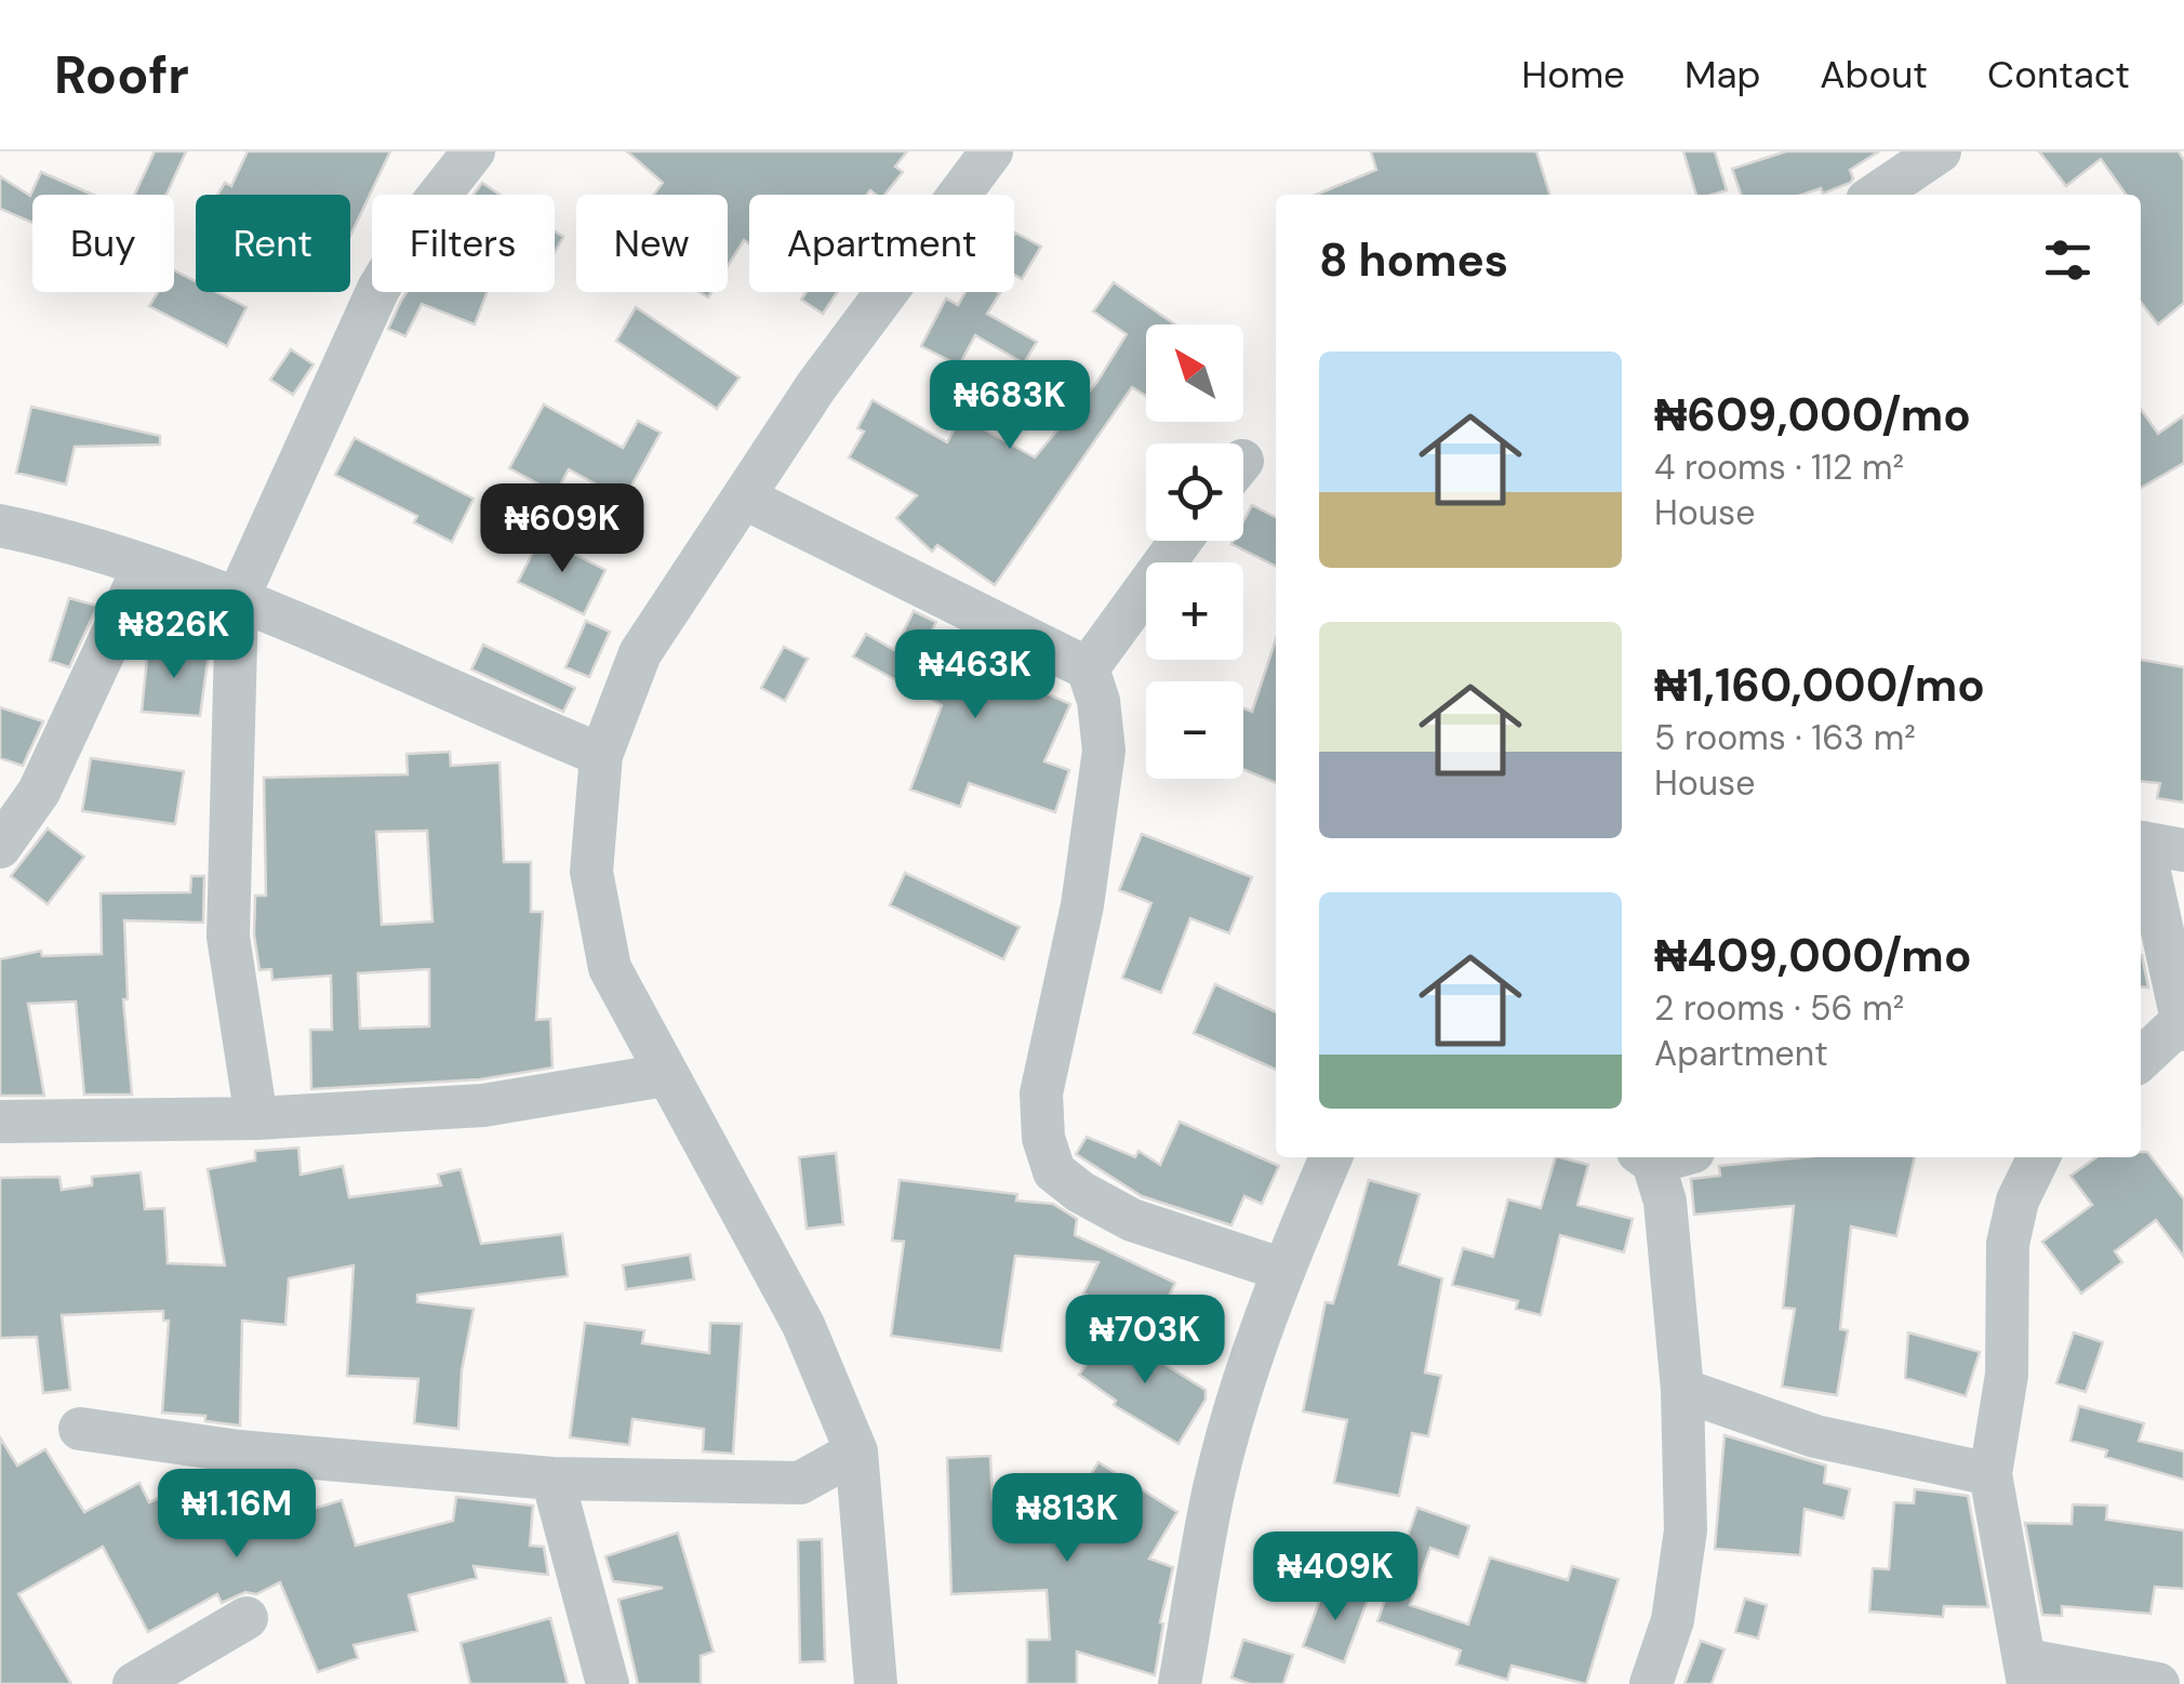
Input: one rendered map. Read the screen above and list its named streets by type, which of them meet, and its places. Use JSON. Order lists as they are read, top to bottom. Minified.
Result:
{"north":"top left","page":{"header":"Roofr","nav":["Home","Map","About","Contact"],"chip":["Buy","Rent","Filters","New","Apartment"],"heading":"8 homes","map_buttons":["+","−"],"list":[{"name":"₦609,000/mo","note":"4 rooms · 112 m² · House"},{"name":"₦1,160,000/mo","note":"5 rooms · 163 m² · House"},{"name":"₦409,000/mo","note":"2 rooms · 56 m² · Apartment"}],"price":["₦683K","₦609K","₦826K","₦463K","₦703K","₦1.16M","₦813K","₦409K"]}}
